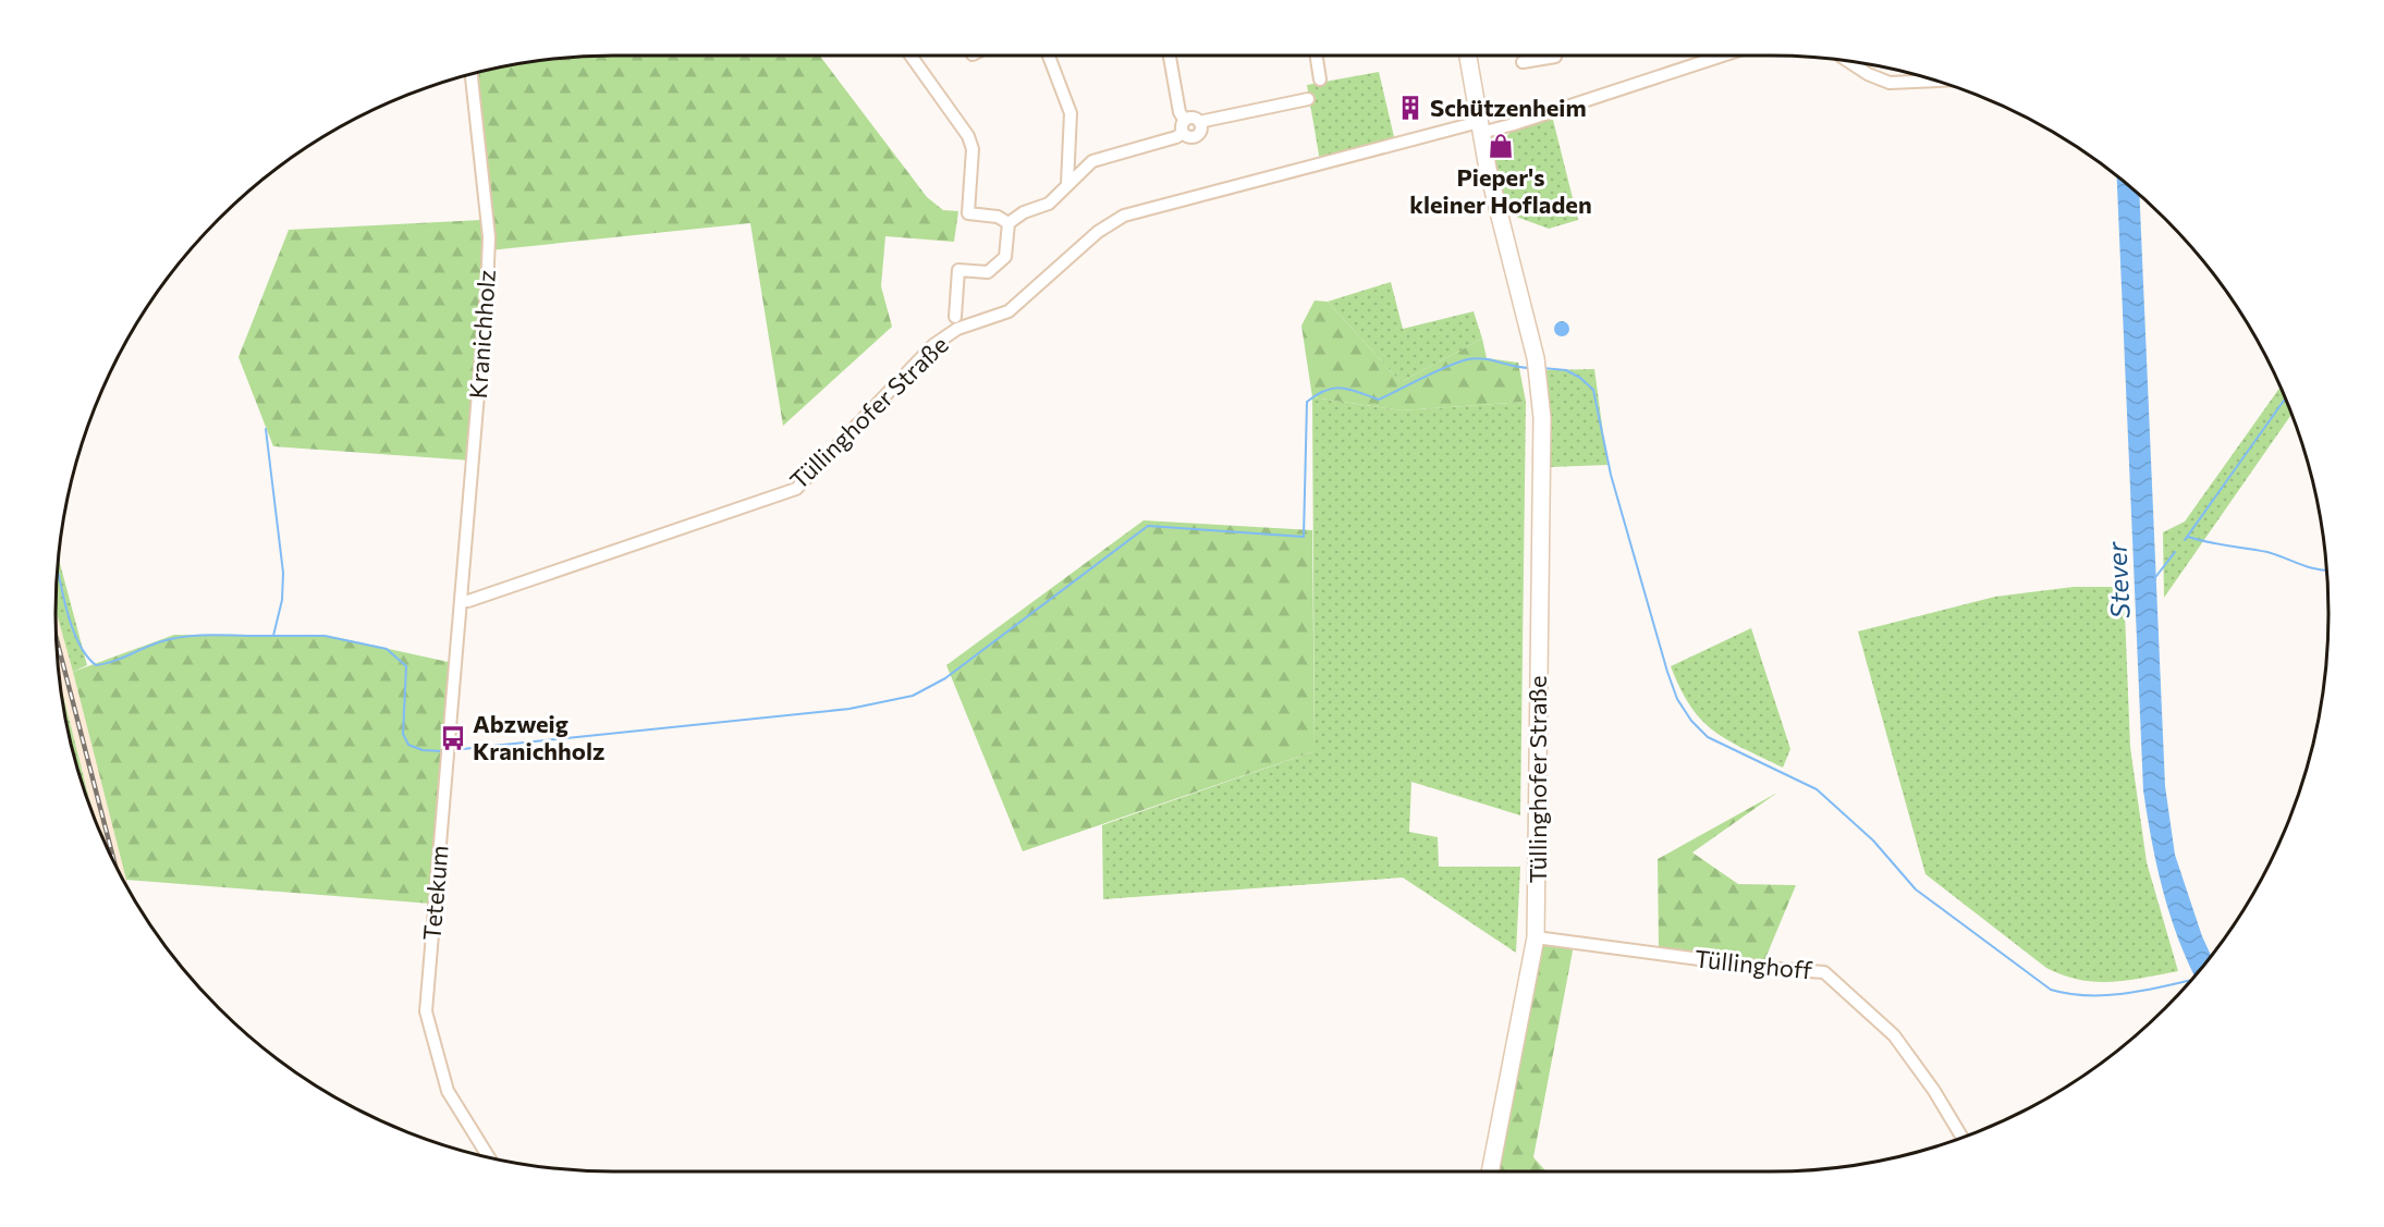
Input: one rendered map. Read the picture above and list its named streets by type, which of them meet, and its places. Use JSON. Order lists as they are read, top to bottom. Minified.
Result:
{"streets":{"main road":["Tüllinghofer Straße"],"street":["Kranichholz","Tetekum","Tüllinghoff"]},"crossings":[["Kranichholz","Tüllinghofer Straße"],["Kranichholz","Tetekum"],["Tüllinghofer Straße","Tetekum"],["Tüllinghofer Straße","Tüllinghoff"]],"water":["Stever"],"places":{"building":["Schützenheim"],"shop":["Pieper's kleiner Hofladen"],"bus stop":["Abzweig Kranichholz"]}}
